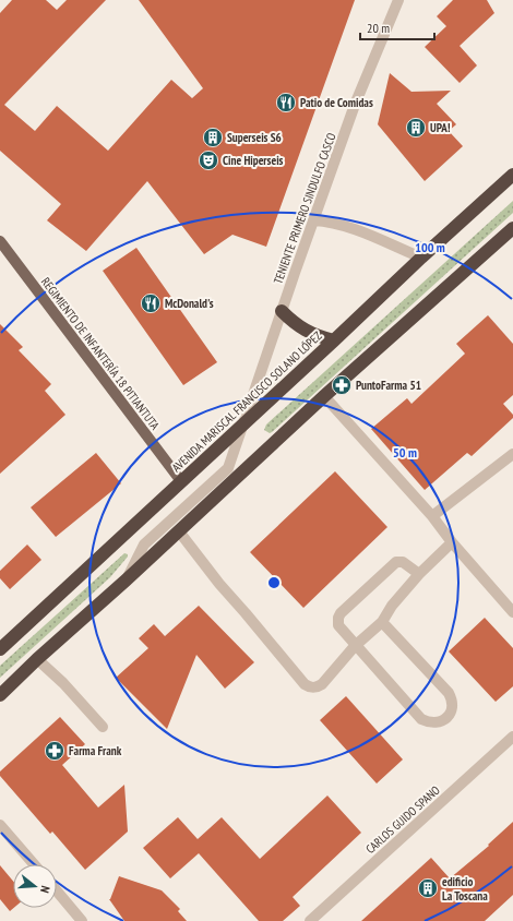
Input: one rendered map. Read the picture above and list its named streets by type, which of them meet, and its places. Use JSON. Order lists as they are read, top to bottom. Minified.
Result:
{"streets":{"highway":["AVENIDA MARISCAL FRANCISCO SOLANO LÓPEZ"],"main road":["REGIMIENTO DE INFANTERÍA 18 PITIANTUTA"],"street":["TENIENTE PRIMERO SINDULFO CASCO","CARLOS GUIDO SPANO"]},"crossings":[["TENIENTE PRIMERO SINDULFO CASCO","AVENIDA MARISCAL FRANCISCO SOLANO LÓPEZ"],["REGIMIENTO DE INFANTERÍA 18 PITIANTUTA","AVENIDA MARISCAL FRANCISCO SOLANO LÓPEZ"]],"places":{"restaurant":["Patio de Comidas","McDonald's"],"building":["UPA!","Superseis S6","edificio La Toscana"],"theatre":["Cine Hiperseis"],"pharmacy":["PuntoFarma 51","Farma Frank"]},"scale_bar":"20 m","north":"right","rings":["100 m","50 m"]}
